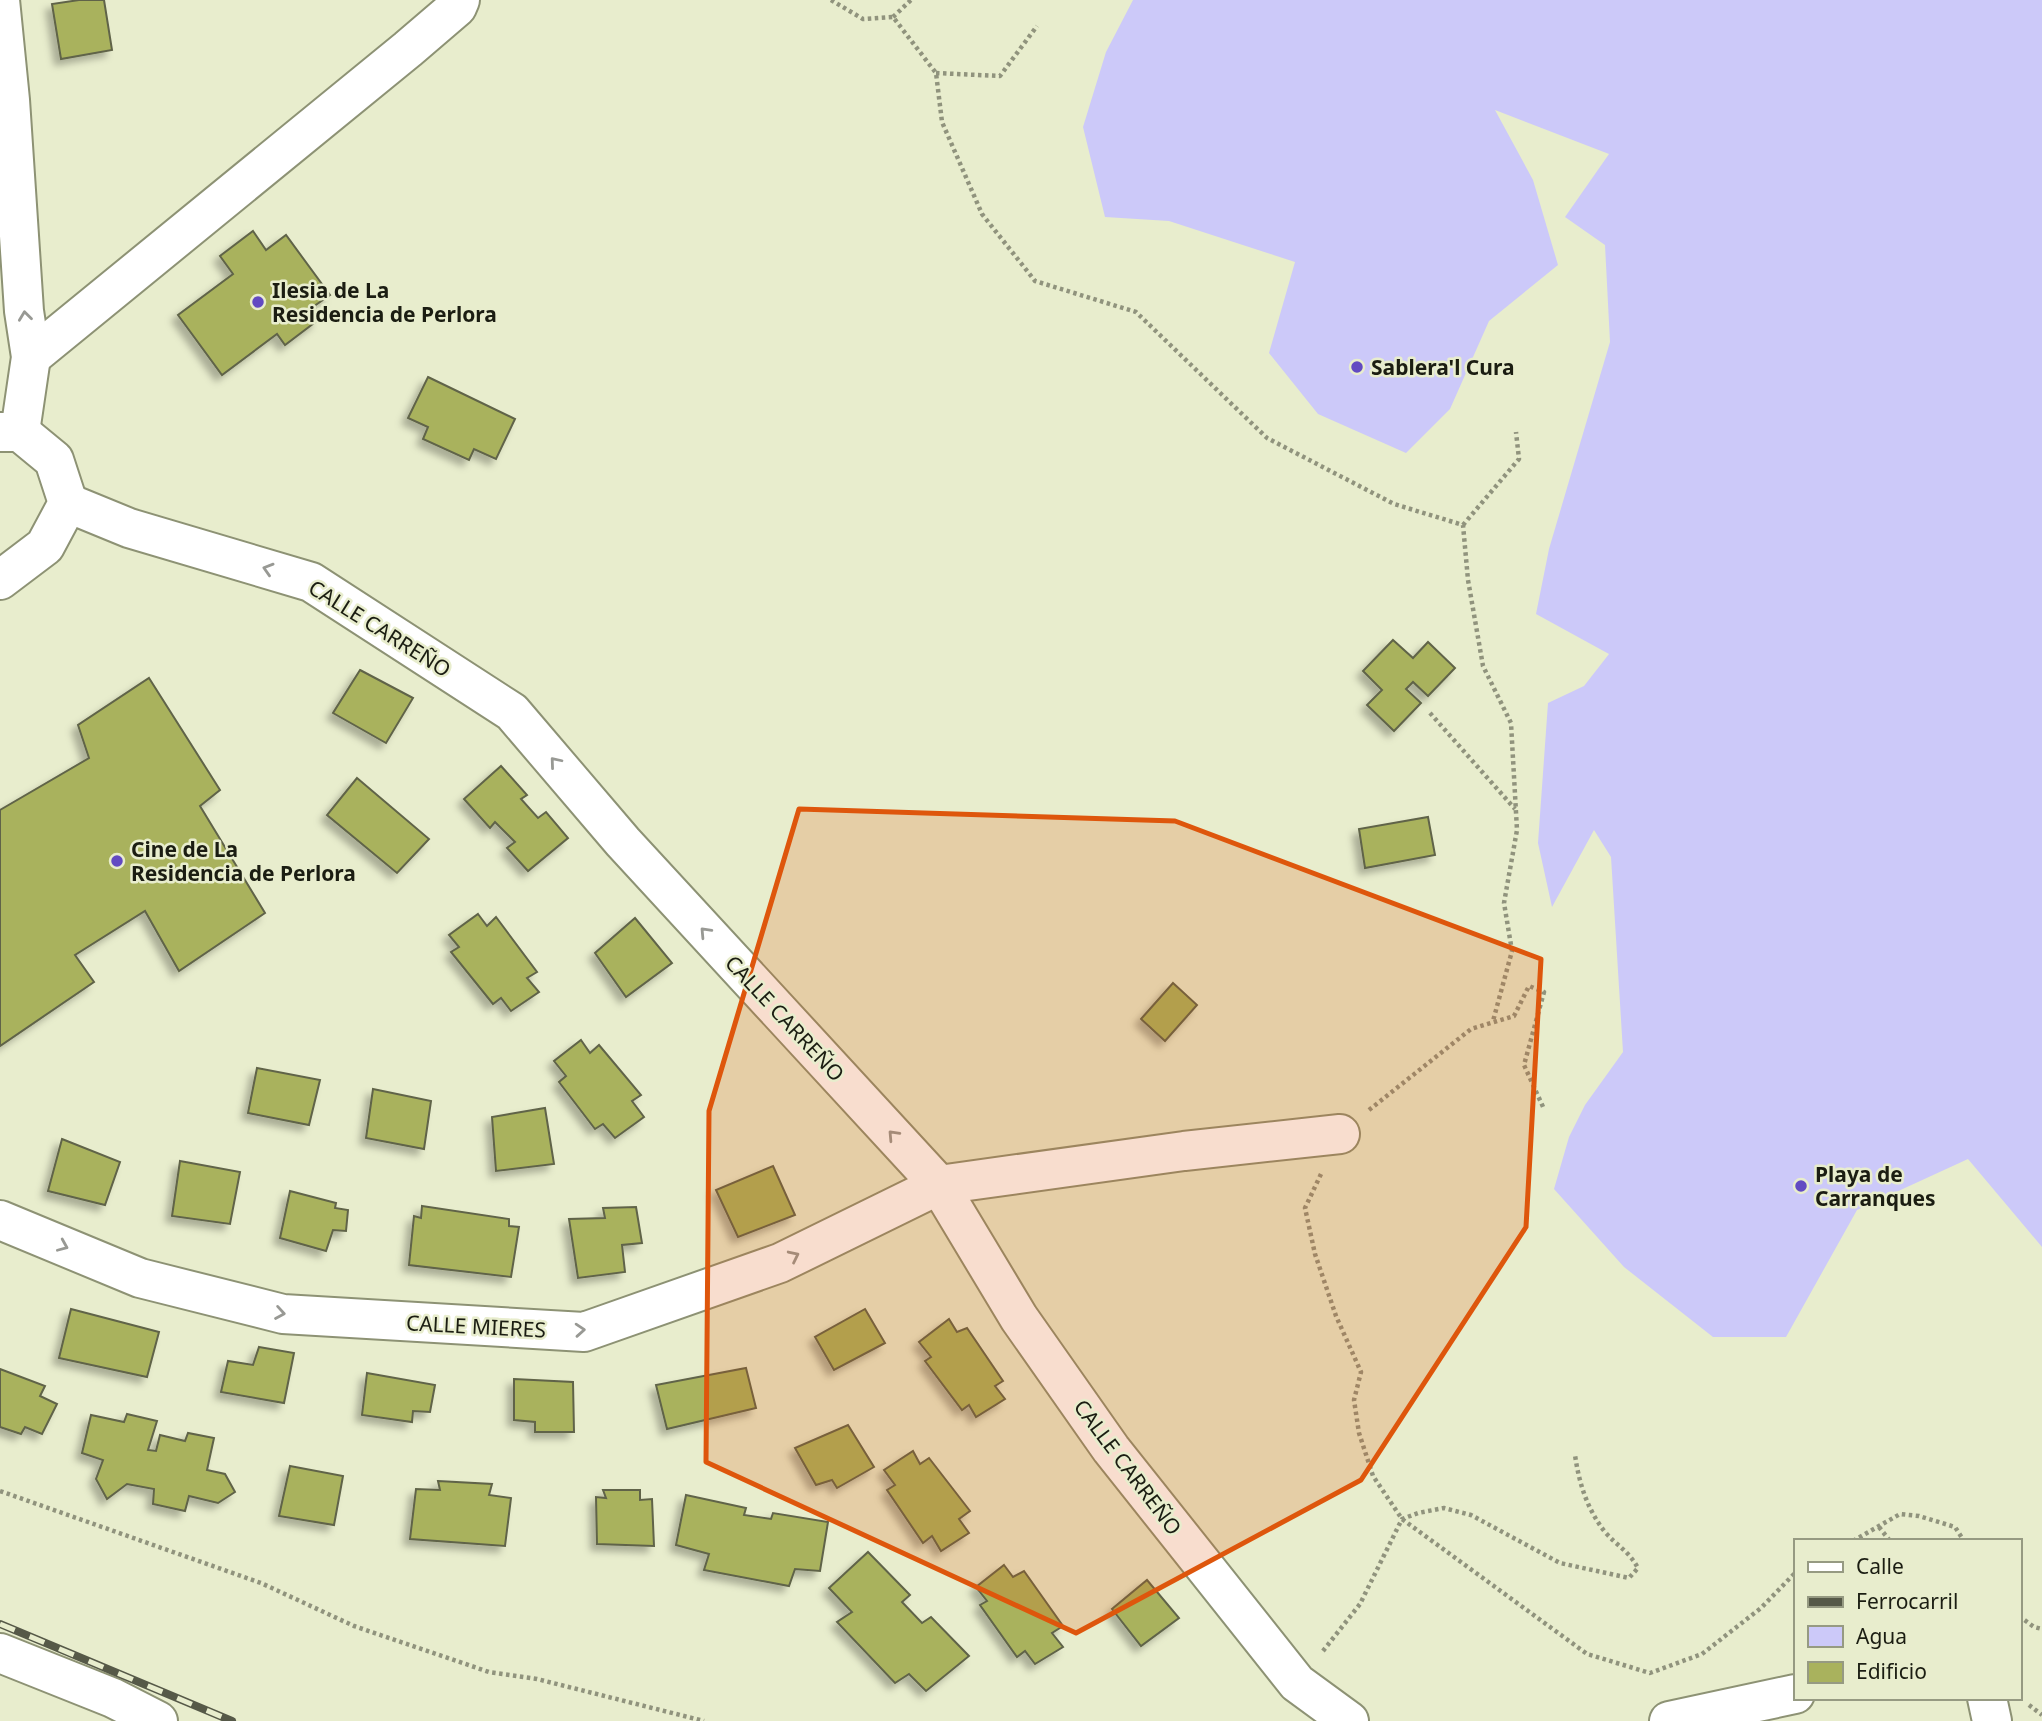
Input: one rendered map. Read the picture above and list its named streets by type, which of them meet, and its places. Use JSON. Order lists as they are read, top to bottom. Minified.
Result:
{"streets":{"street":["CALLE CARREÑO","CALLE MIERES"]},"crossings":[["CALLE CARREÑO","CALLE MIERES"]],"one_way":["CALLE CARREÑO","CALLE MIERES"],"places":["Ilesia de La Residencia de Perlora","Sablera'l Cura","Cine de La Residencia de Perlora","Playa de Carranques"],"legend":["Calle","Ferrocarril","Agua","Edificio"]}
